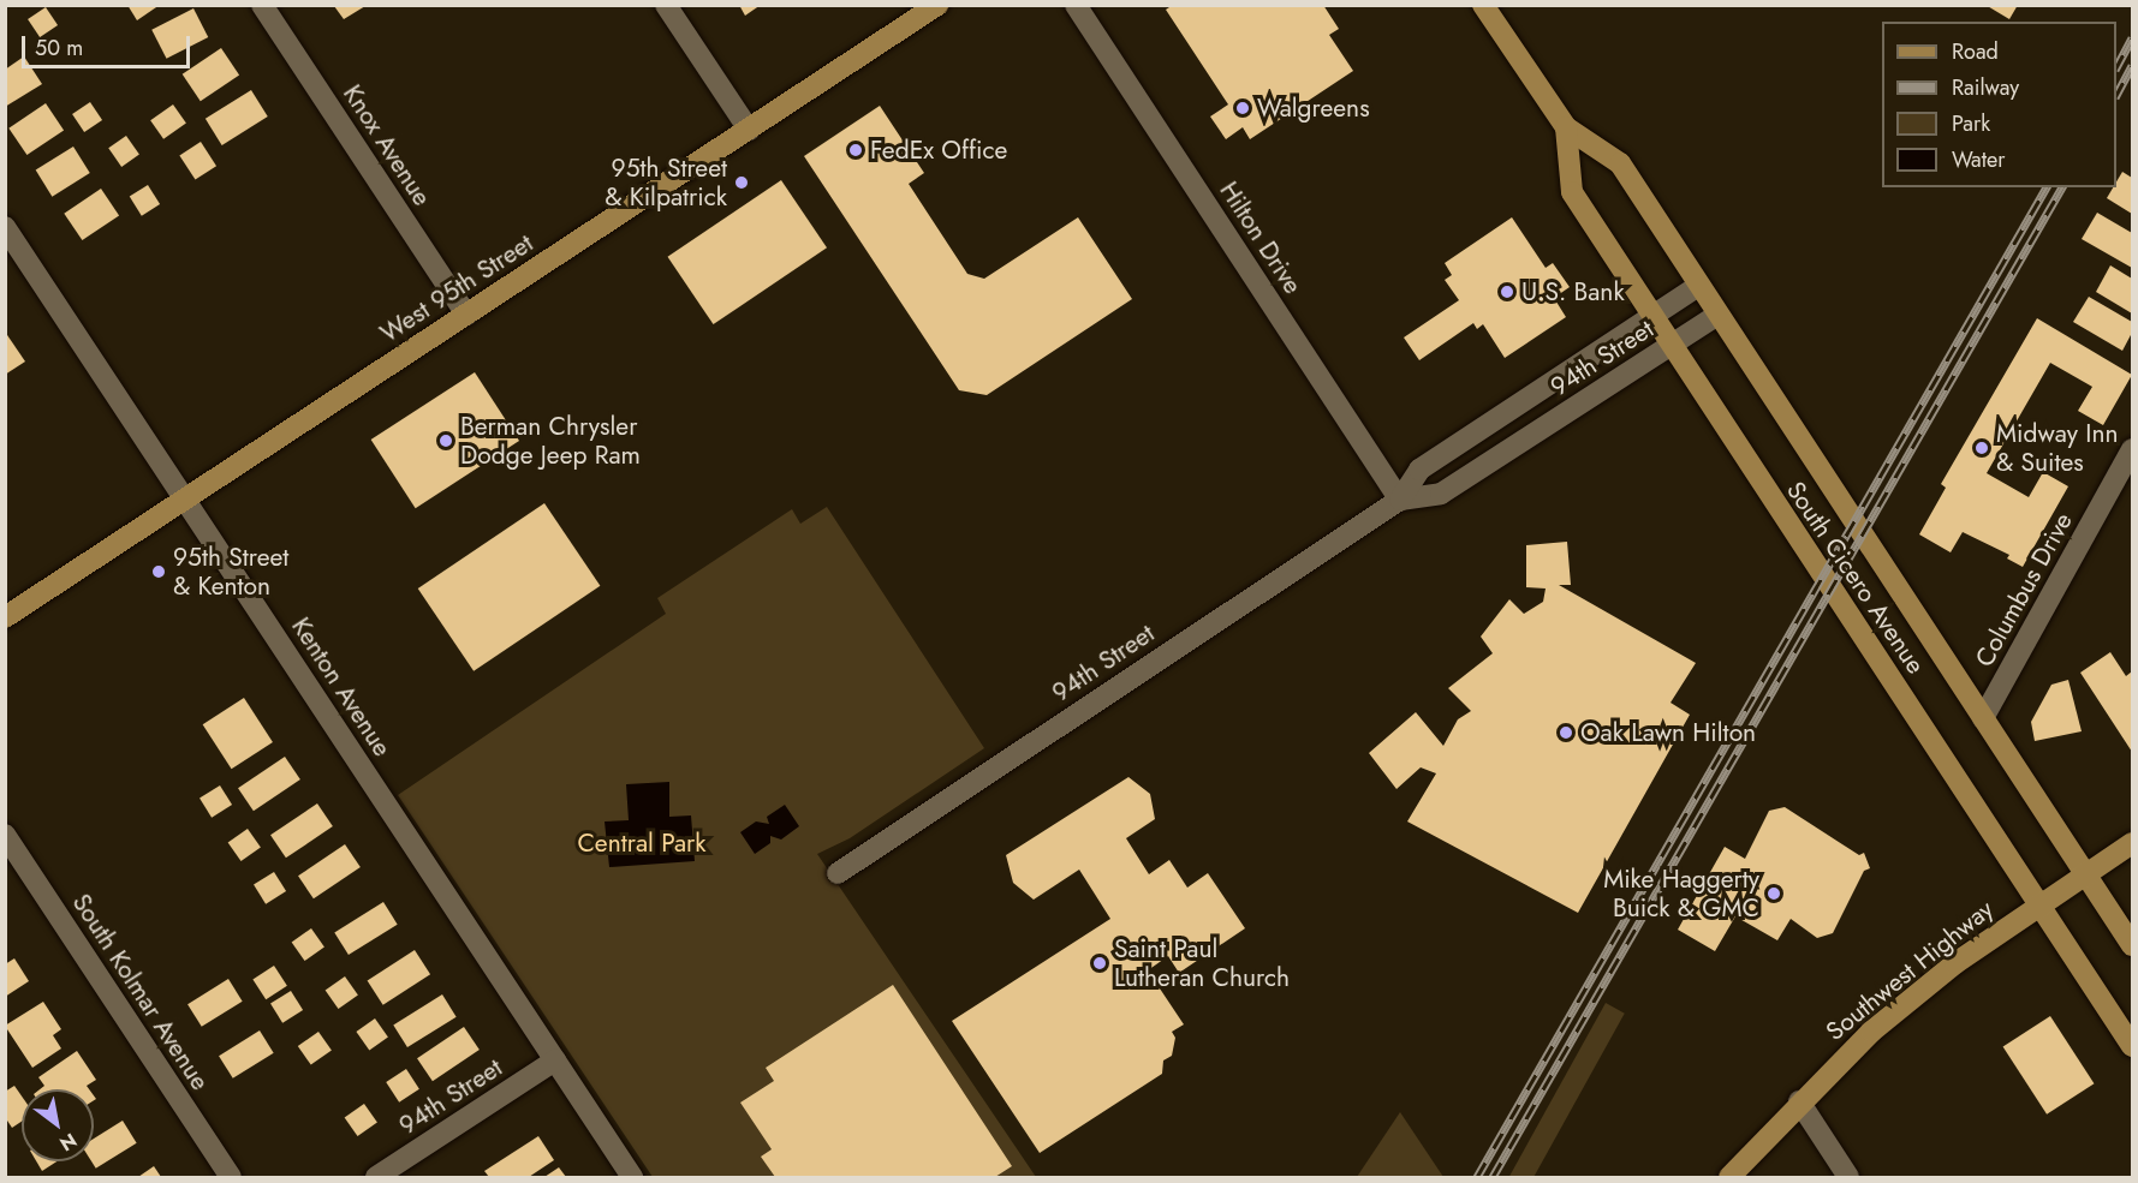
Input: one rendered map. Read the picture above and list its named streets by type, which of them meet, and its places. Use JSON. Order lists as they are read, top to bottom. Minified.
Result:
{"streets":{"main road":["West 95th Street","South Cicero Avenue","Southwest Highway"],"street":["Knox Avenue","Hilton Drive","94th Street","Columbus Drive","Kenton Avenue","South Kolmar Avenue"]},"crossings":[["Knox Avenue","West 95th Street"],["Hilton Drive","94th Street"],["West 95th Street","Kenton Avenue"],["94th Street","South Cicero Avenue"],["94th Street","Kenton Avenue"],["South Cicero Avenue","Columbus Drive"],["South Cicero Avenue","Southwest Highway"]],"parks":["Central Park"],"places":["Walgreens","FedEx Office","95th Street & Kilpatrick","U.S. Bank","Berman Chrysler Dodge Jeep Ram","Midway Inn & Suites","95th Street & Kenton","Oak Lawn Hilton","Mike Haggerty Buick & GMC","Saint Paul Lutheran Church"],"legend":["Road","Railway","Park","Water"],"scale_bar":"50 m","north":"bottom right"}
